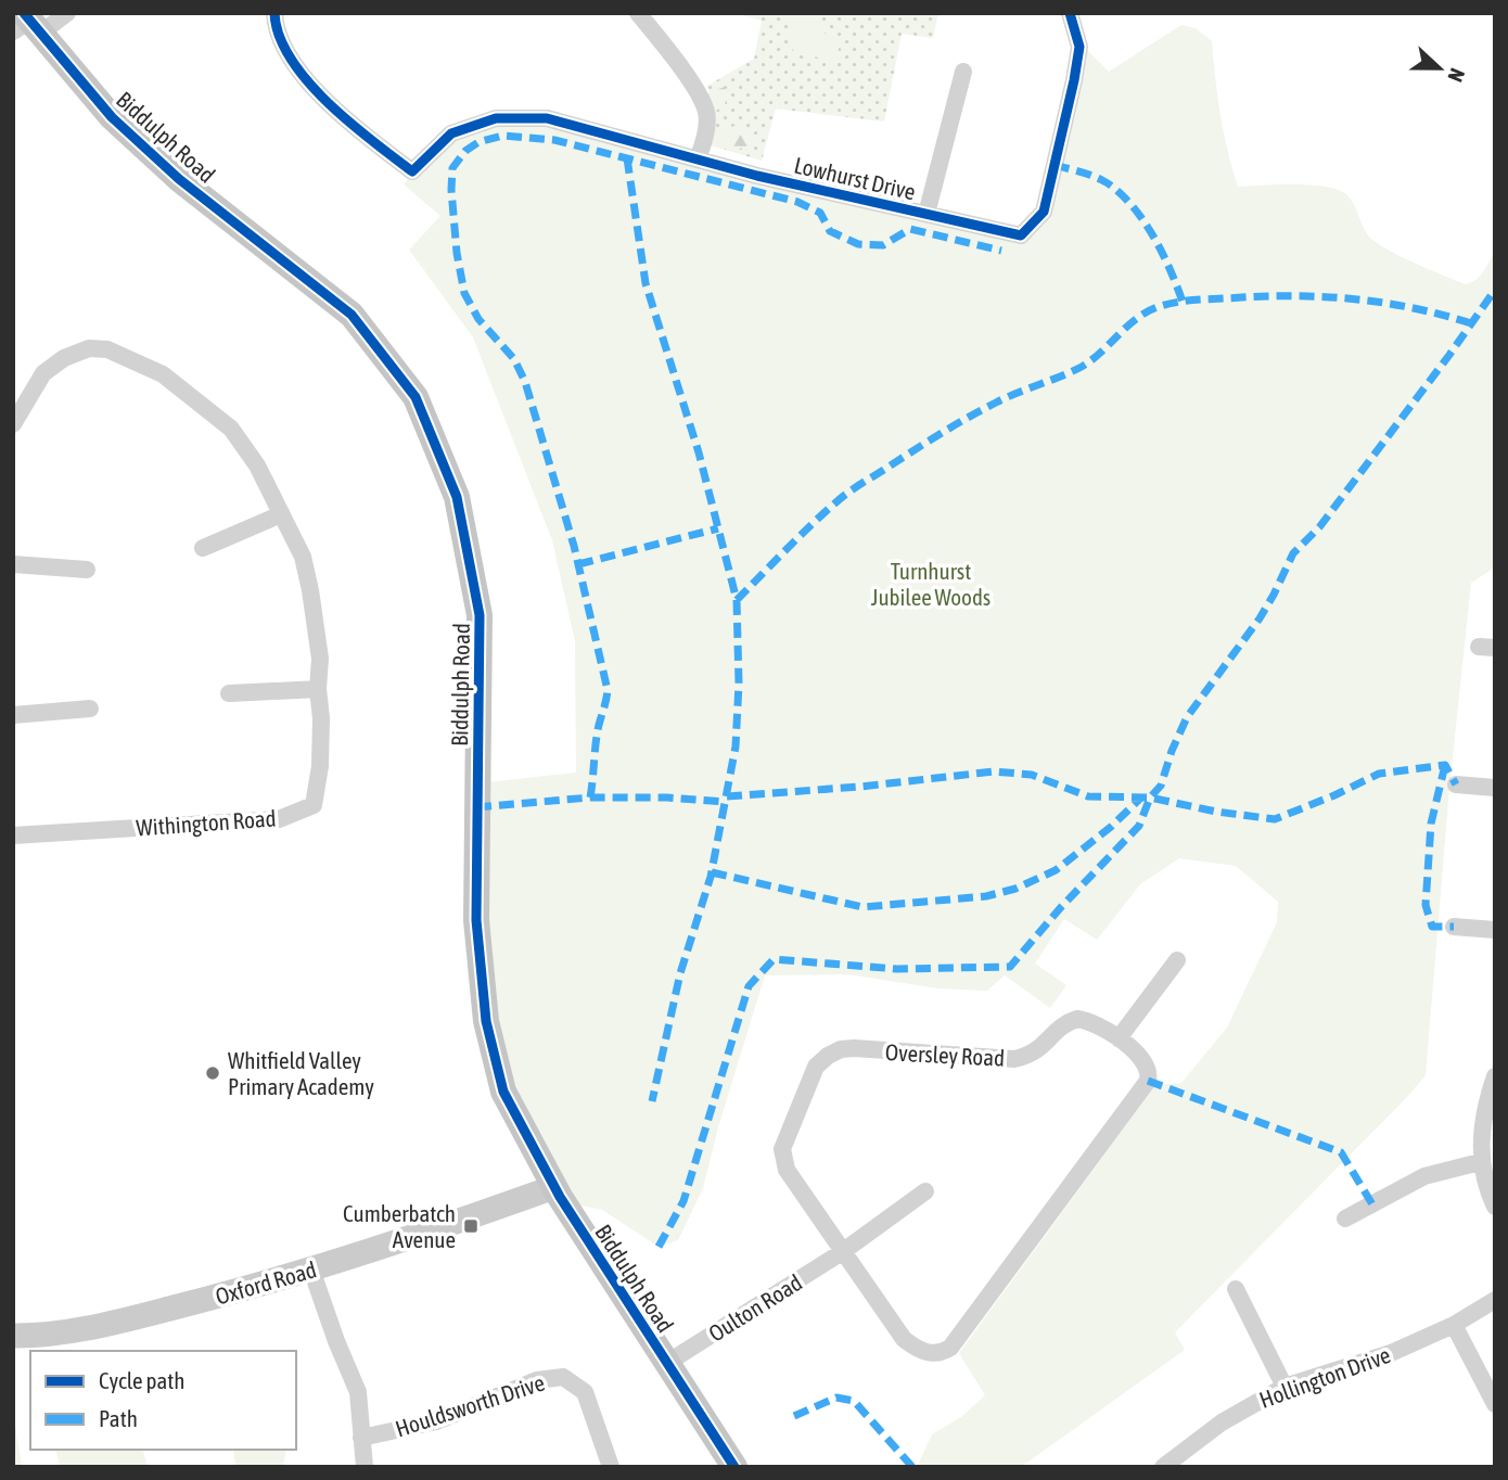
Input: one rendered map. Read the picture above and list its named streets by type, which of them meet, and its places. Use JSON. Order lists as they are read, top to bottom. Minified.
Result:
{"streets":{"main road":["Biddulph Road"],"street":["Lowhurst Drive","Withington Road","Oversley Road","Oxford Road","Oulton Road","Hollington Drive","Houldsworth Drive"]},"crossings":[["Biddulph Road","Oxford Road"],["Biddulph Road","Oulton Road"],["Oversley Road","Oulton Road"]],"parks":["Turnhurst Jubilee Woods"],"places":{"other":["Whitfield Valley Primary Academy"],"transit":["Cumberbatch Avenue"]},"legend":["Cycle path","Path"],"north":"right"}
